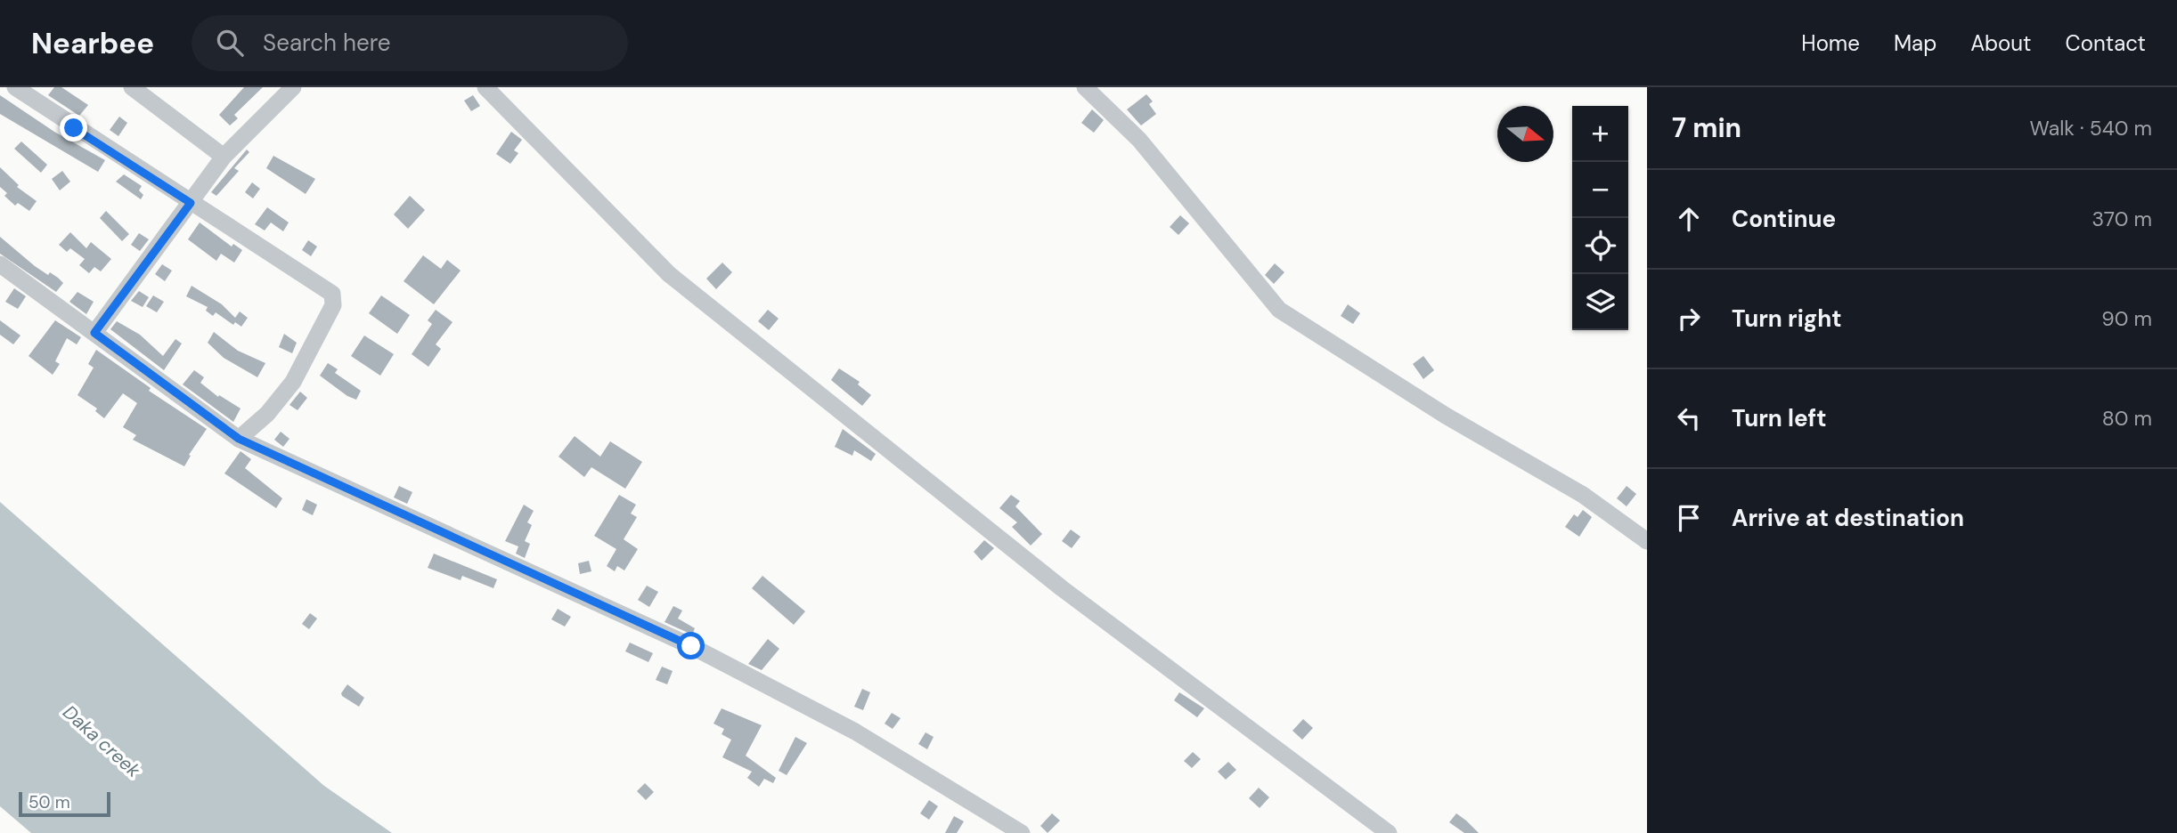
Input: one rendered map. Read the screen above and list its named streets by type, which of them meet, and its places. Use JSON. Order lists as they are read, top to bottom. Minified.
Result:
{"water":["Daka creek"],"scale_bar":"50 m","north":"right","page":{"header":"Nearbee","search":"Search here","nav":["Home","Map","About","Contact"],"heading":["7 min","Walk · 540 m"],"map_buttons":["+","−"],"list":[["Continue","370 m"],["Turn right","90 m"],["Turn left","80 m"],"Arrive at destination"],"scale":"50 m"}}
